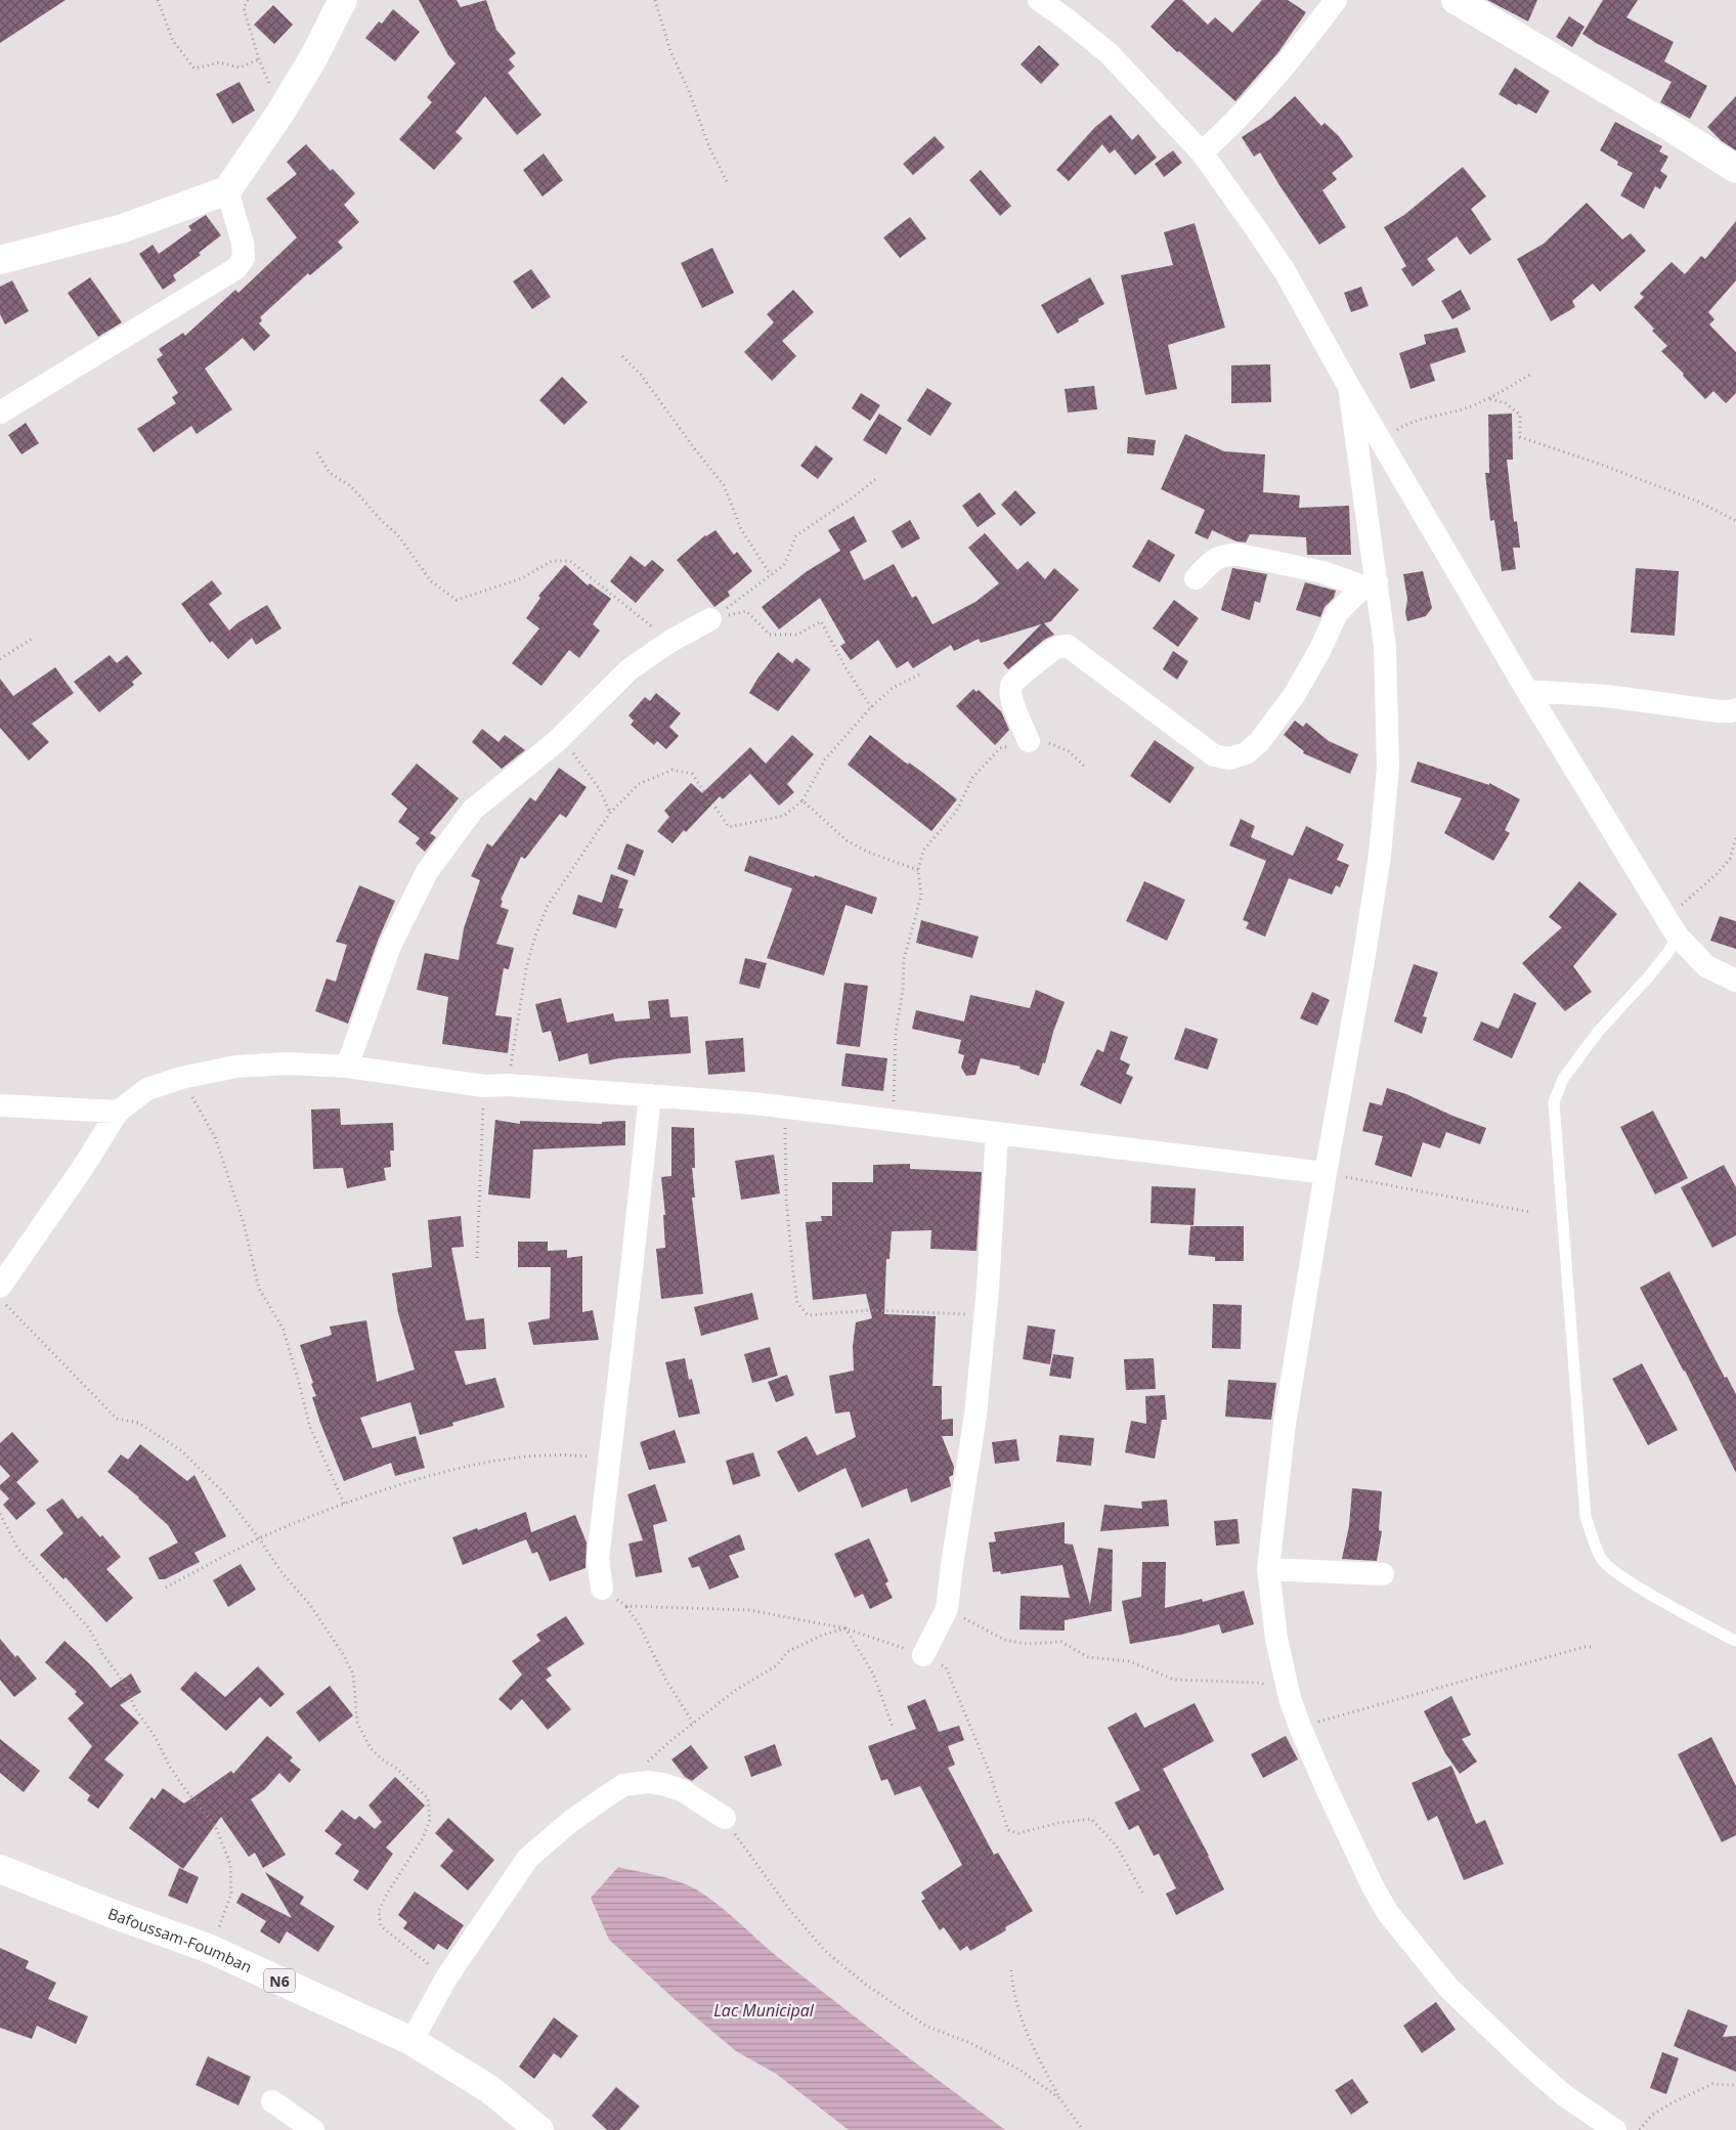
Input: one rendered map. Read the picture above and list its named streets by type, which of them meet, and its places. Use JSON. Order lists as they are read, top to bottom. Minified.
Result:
{"streets":{"main road":["Bafoussam-Foumban","N6"]},"water":["Lac Municipal"]}
